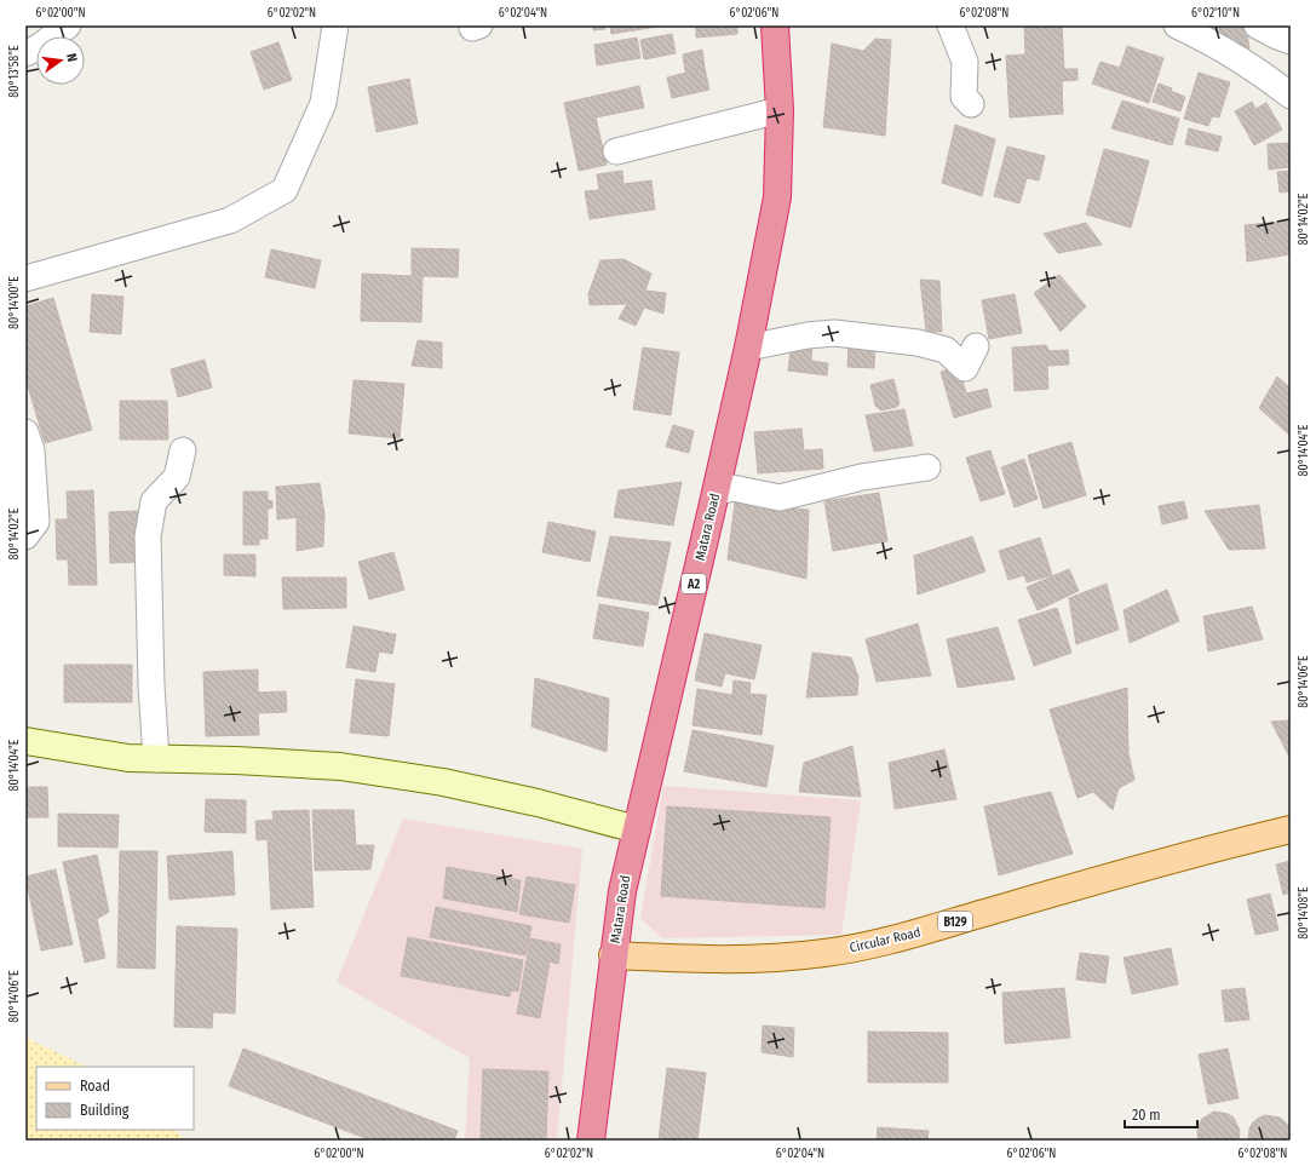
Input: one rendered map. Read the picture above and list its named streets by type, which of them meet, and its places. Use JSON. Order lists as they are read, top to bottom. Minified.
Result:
{"streets":{"highway":["Matara Road","A2"],"main road":["B129","Circular Road"]},"crossings":[["Matara Road","Circular Road"]],"legend":["Road","Building"],"scale_bar":"20 m","north":"right","coordinates":["6°02'00\"N","6°02'02\"N","6°02'04\"N","6°02'06\"N","6°02'08\"N","6°02'10\"N","80°13'58\"E","80°14'02\"E","80°14'00\"E","80°14'04\"E","80°14'06\"E","80°14'08\"E"]}
